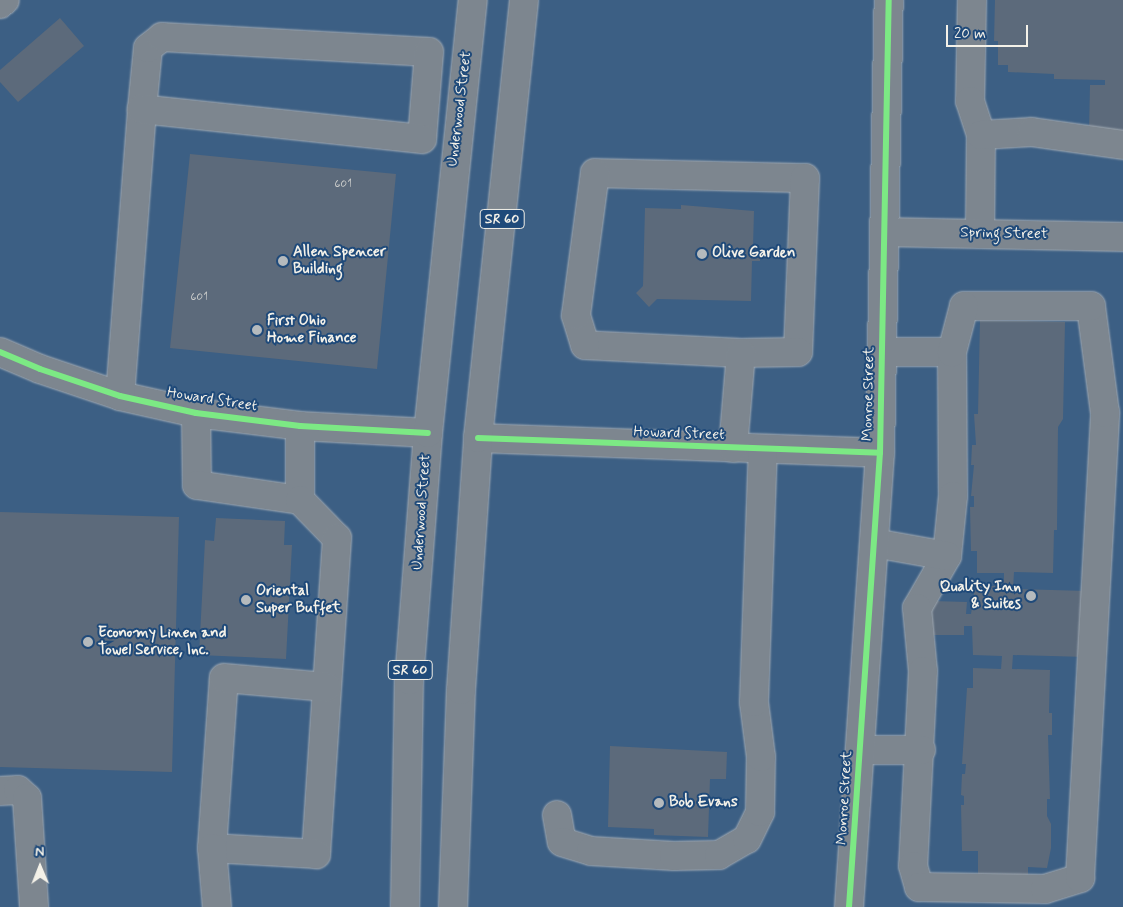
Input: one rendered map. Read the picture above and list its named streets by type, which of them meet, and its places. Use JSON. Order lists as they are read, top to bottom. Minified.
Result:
{"streets":{"street":["Underwood Street","SR 60","Spring Street","Monroe Street","Howard Street"]},"crossings":[["Underwood Street","Howard Street"],["SR 60","Howard Street"],["Spring Street","Monroe Street"],["Monroe Street","Howard Street"]],"places":["Olive Garden","Allen Spencer Building","First Ohio Home Finance","Quality Inn & Suites","Oriental Super Buffet","Economy Linen and Towel Service, Inc.","Bob Evans"],"house_numbers":["601","601"],"scale_bar":"20 m","north":"top"}
